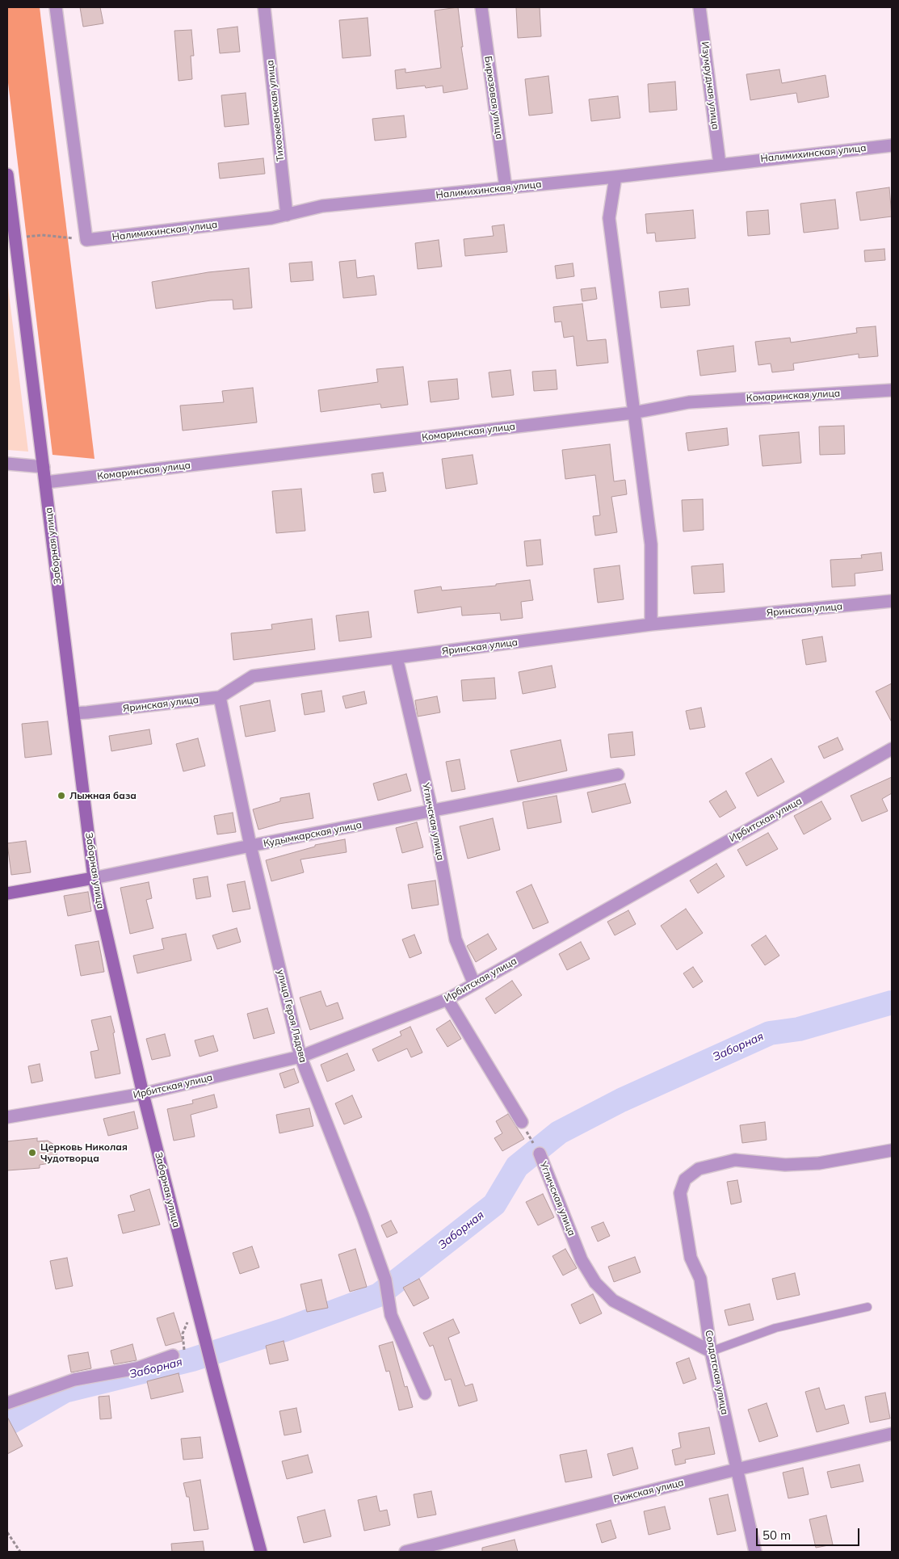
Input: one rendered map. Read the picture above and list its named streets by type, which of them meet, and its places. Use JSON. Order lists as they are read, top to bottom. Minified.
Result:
{"streets":{"street":["Изумрудная улица","Бирюзовая улица","Тихоокеанская улица","Налимихинская улица","Комаринская улица","Заборная улица","Яринская улица","Ирбитская улица","Угличская улица","Кудымкарская улица","улица Героя Лядова","Солдатская улица","Рижская улица"]},"crossings":[["Изумрудная улица","Налимихинская улица"],["Бирюзовая улица","Налимихинская улица"],["Тихоокеанская улица","Налимихинская улица"],["Комаринская улица","Заборная улица"],["Заборная улица","Яринская улица"],["Заборная улица","Ирбитская улица"],["Заборная улица","Кудымкарская улица"],["Яринская улица","Угличская улица"],["Яринская улица","улица Героя Лядова"],["Ирбитская улица","Угличская улица"],["Ирбитская улица","улица Героя Лядова"],["Угличская улица","Кудымкарская улица"],["Угличская улица","Солдатская улица"],["Кудымкарская улица","улица Героя Лядова"],["Солдатская улица","Рижская улица"]],"water":["Заборная"],"places":["Лыжная база","Церковь Николая Чудотворца"],"scale_bar":"50 m"}
